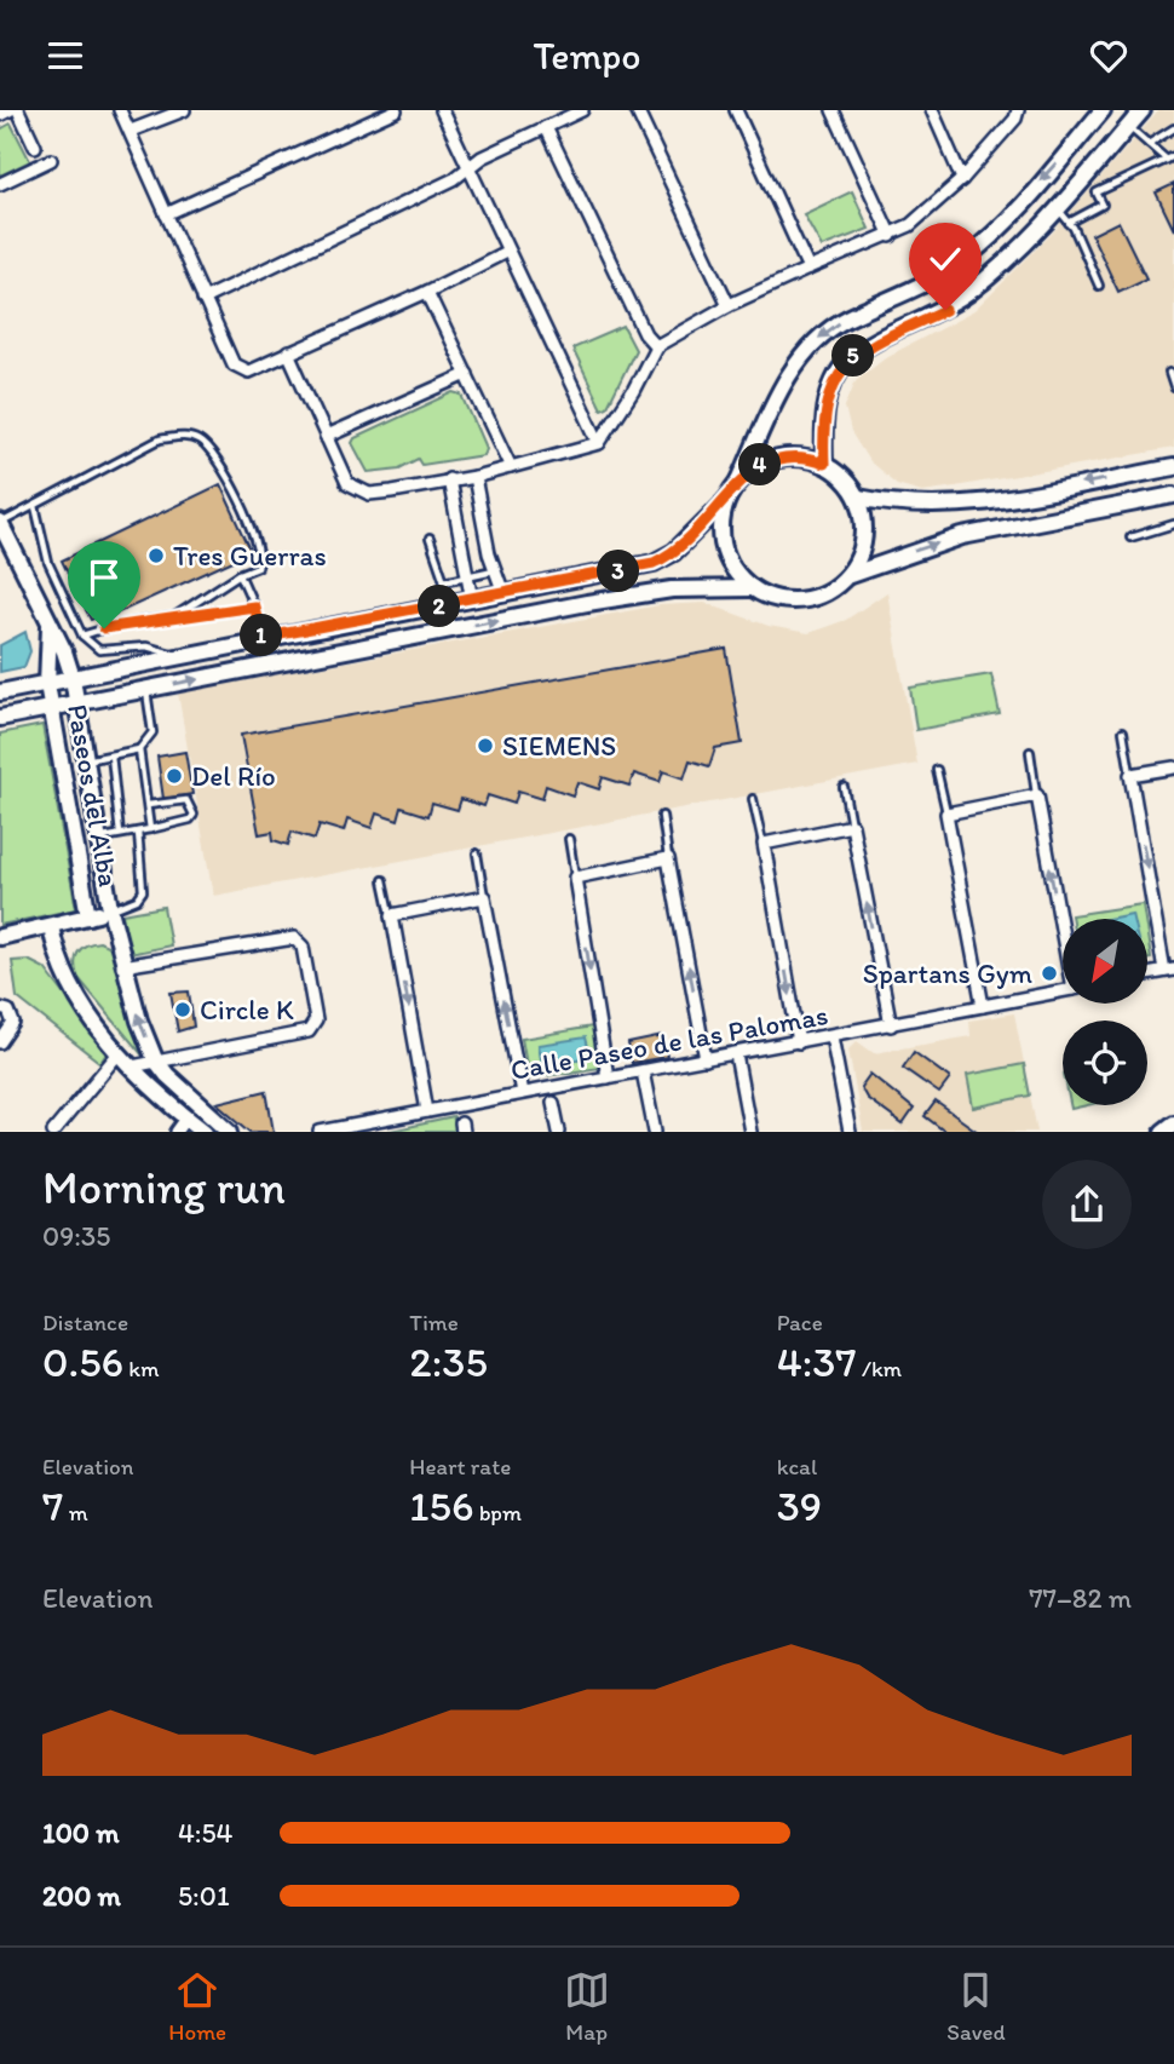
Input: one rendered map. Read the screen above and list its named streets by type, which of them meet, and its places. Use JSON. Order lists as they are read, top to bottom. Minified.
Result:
{"streets":{"main road":["Paseos del Alba"],"street":["Calle Paseo de las Palomas"]},"places":["Tres Guerras","SIEMENS","Del Río","Spartans Gym","Circle K"],"north":"bottom left","page":{"header":"Tempo","pins":["5","4","3","2","1"],"heading":["Morning run","09:35"],"stats":[["Distance","0.56 km"],["Time","2:35"],["Pace","4:37 /km"],["Elevation","7 m"],["Heart rate","156 bpm"],["kcal","39"]],"chart":["Elevation","77–82 m"],"list":[{"name":"100 m","note":"4:54"},{"name":"200 m","note":"5:01"}],"tabs":["Home","Map","Saved"]}}
